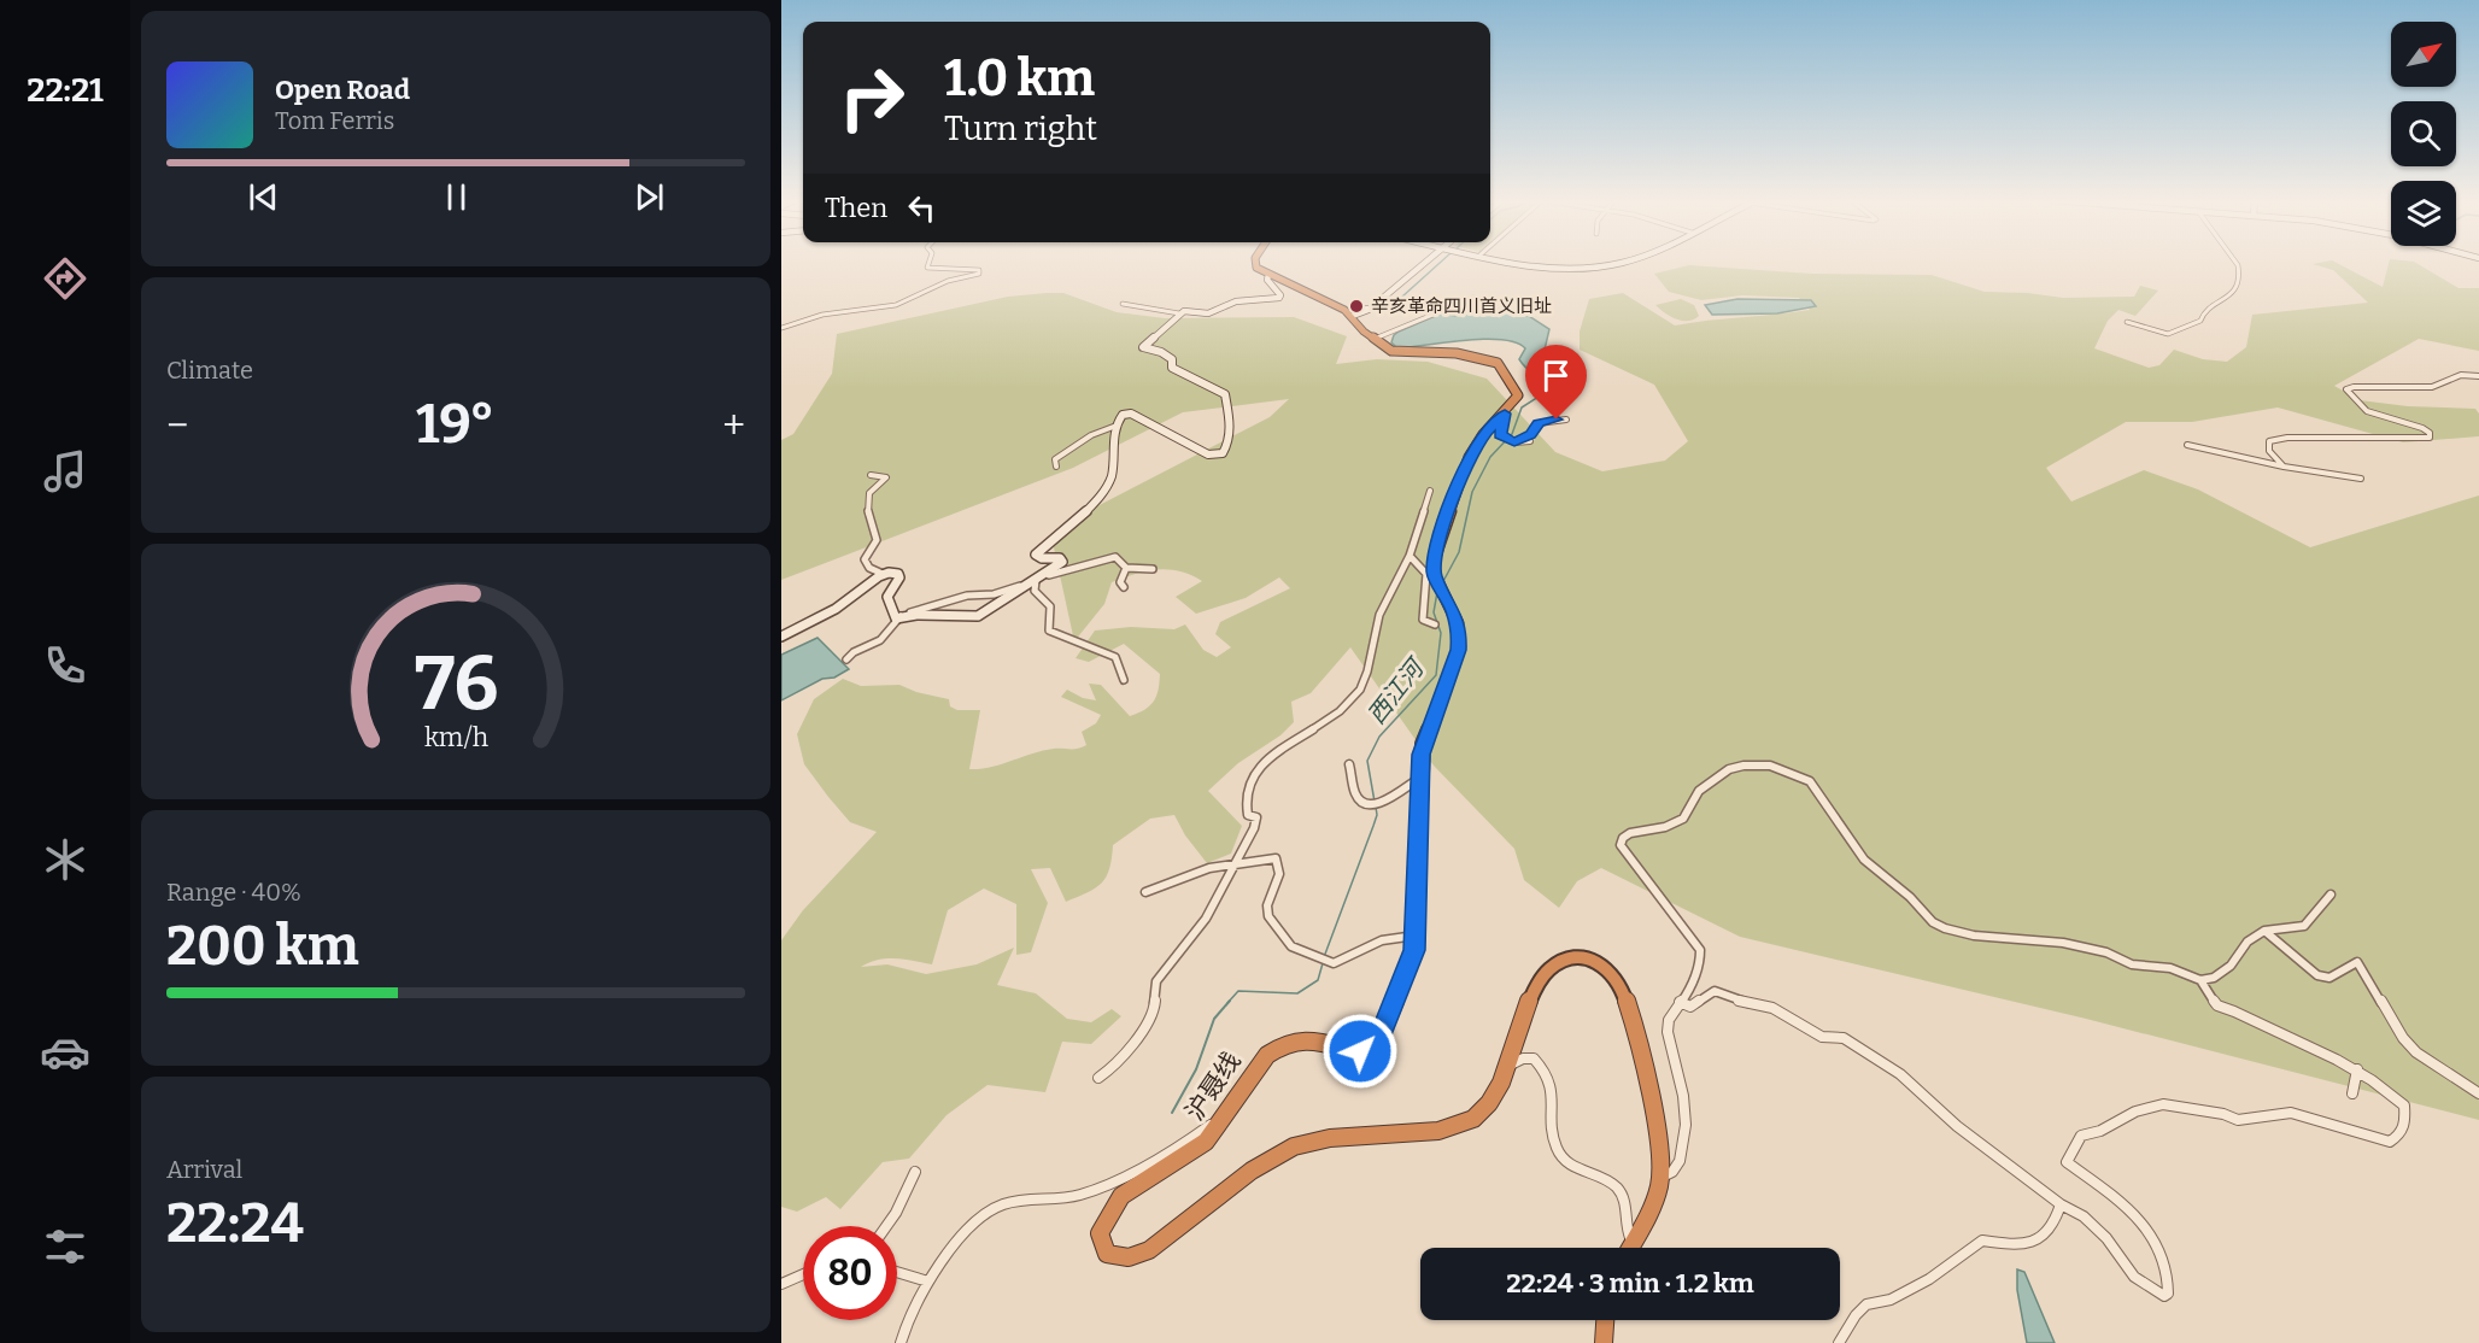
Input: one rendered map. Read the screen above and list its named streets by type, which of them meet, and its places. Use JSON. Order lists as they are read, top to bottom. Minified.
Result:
{"streets":{"highway":["沪聂线"]},"water":["西江河"],"places":["辛亥革命四川首义旧址"],"north":"top right","page":{"tabs":"22:21","turn":["1.0 km","Turn right"],"song":["Open Road","Tom Ferris"],"then":"Then","tile":["Climate",["Range · 40%","200 km"],["Arrival","22:24"]],"heat":["−","19°","+"],"limit":"80","trip":"22:24 · 3 min · 1.2 km","gauge":["76","km/h"]}}
